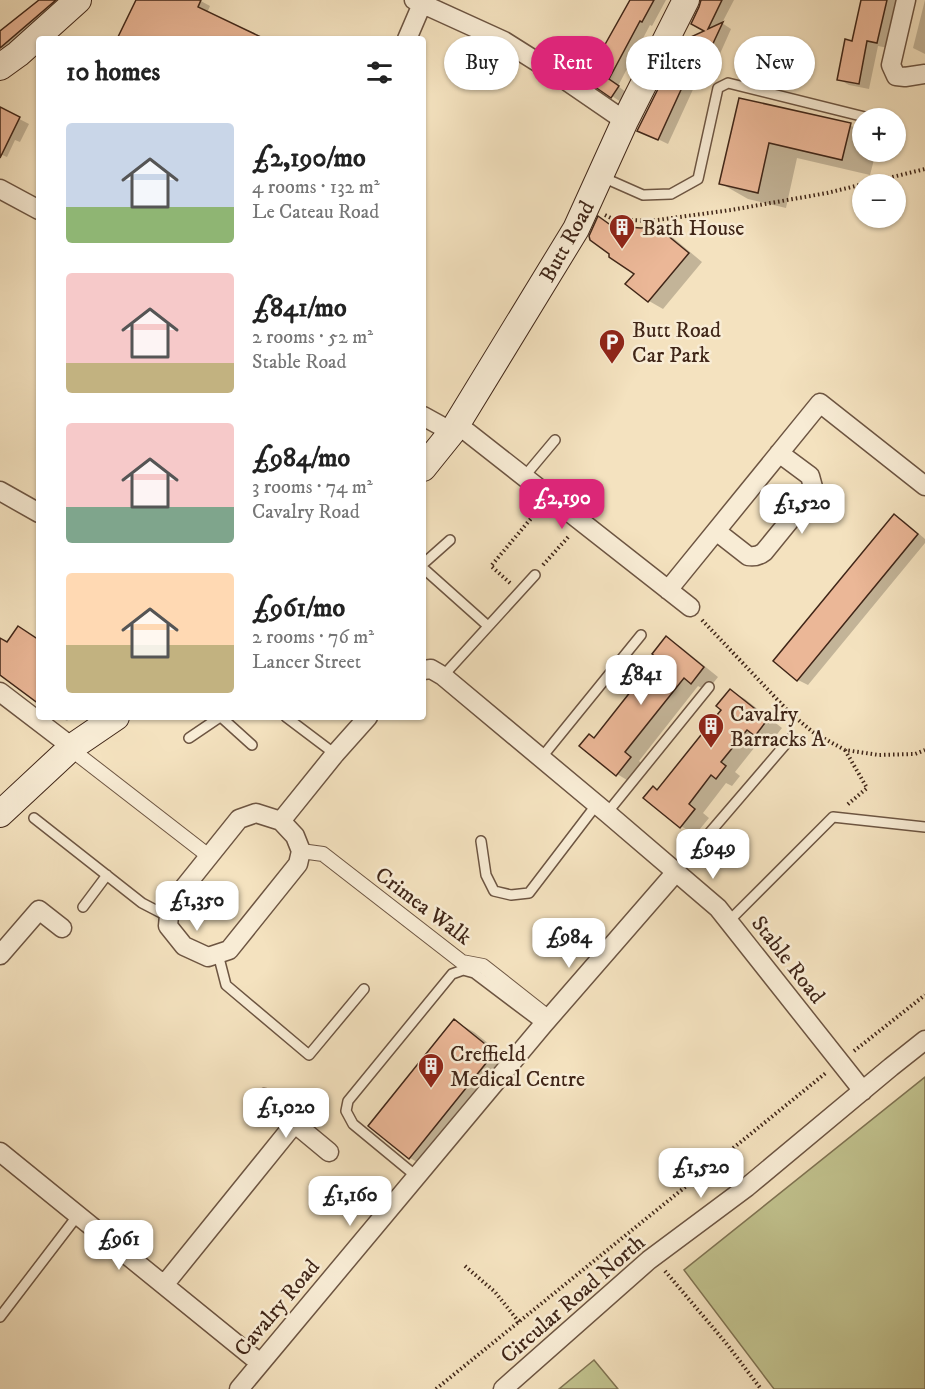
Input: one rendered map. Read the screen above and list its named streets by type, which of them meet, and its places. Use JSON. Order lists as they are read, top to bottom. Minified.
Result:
{"streets":{"main road":["Butt Road"],"street":["Crimea Walk","Stable Road","Circular Road North","Cavalry Road"]},"crossings":[["Crimea Walk","Cavalry Road"],["Stable Road","Circular Road North"],["Stable Road","Cavalry Road"]],"places":{"building":["Bath House","Cavalry Barracks A","Creffield Medical Centre"],"parking":["Butt Road Car Park"]},"page":{"chip":["Buy","Rent","Filters","New"],"heading":"10 homes","map_buttons":["+","−"],"list":[{"name":"£2,190/mo","note":"4 rooms · 132 m² · Le Cateau Road"},{"name":"£841/mo","note":"2 rooms · 52 m² · Stable Road"},{"name":"£984/mo","note":"3 rooms · 74 m² · Cavalry Road"},{"name":"£961/mo","note":"2 rooms · 76 m² · Lancer Street"}],"price":["£2,190","£1,520","£841","£949","£1,350","£984","£1,020","£1,520","£1,160","£961"]}}
